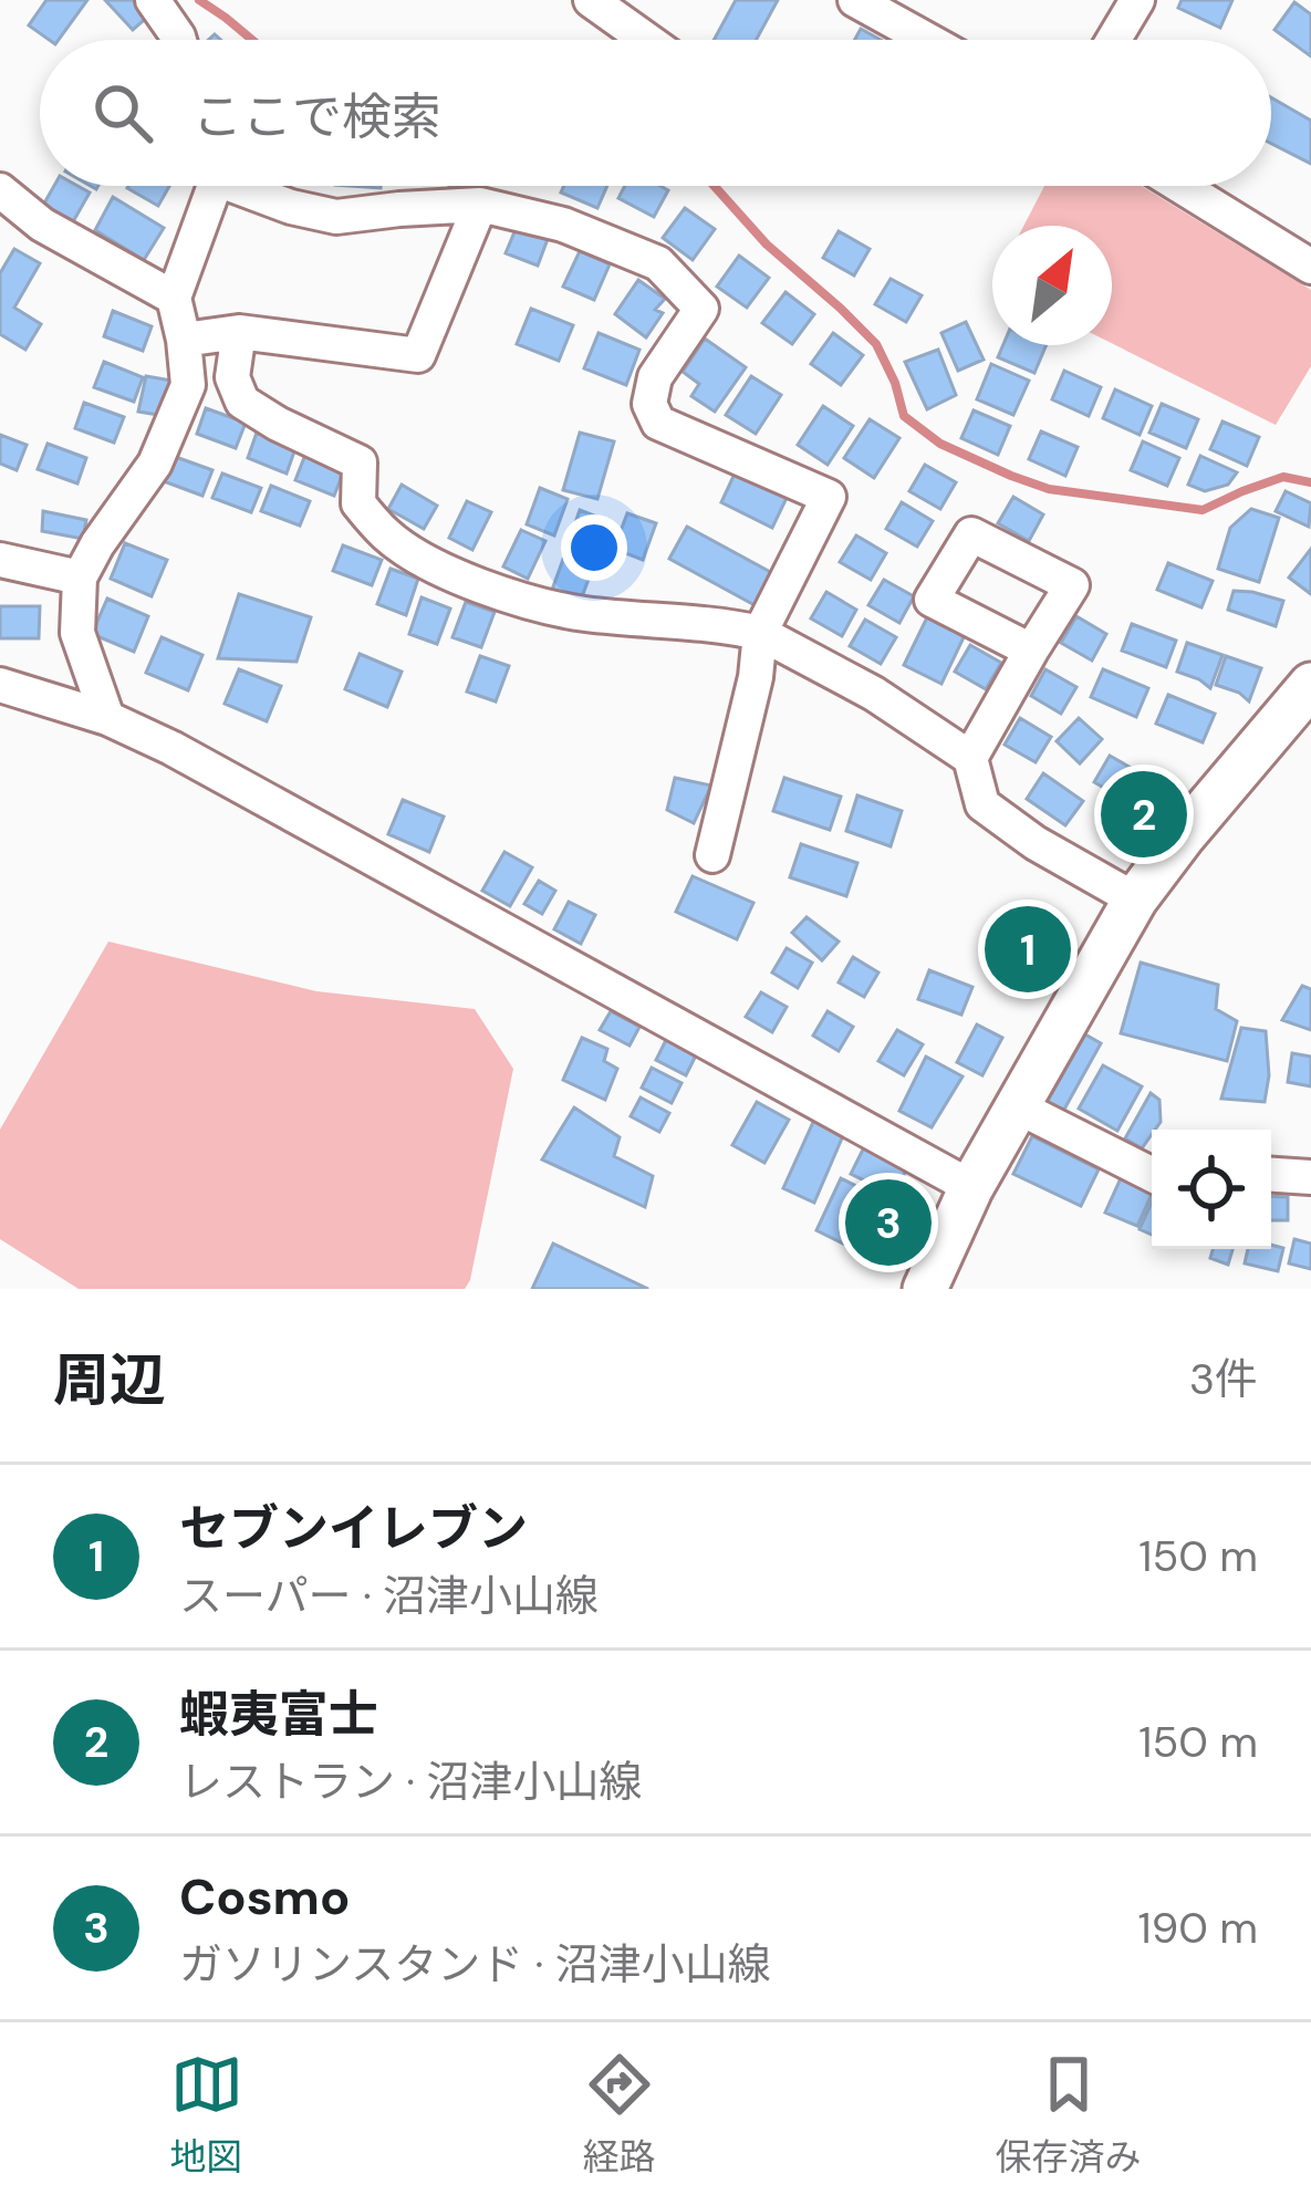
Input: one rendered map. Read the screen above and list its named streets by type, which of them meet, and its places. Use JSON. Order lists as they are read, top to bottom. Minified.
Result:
{"north":"top right","page":{"search":"ここで検索","pins":["2","1","3"],"heading":["周辺","3件"],"list":[{"mark":"1","name":"セブンイレブン","note":"スーパー · 沼津小山線","value":"150 m"},{"mark":"2","name":"蝦夷富士","note":"レストラン · 沼津小山線","value":"150 m"},{"mark":"3","name":"Cosmo","note":"ガソリンスタンド · 沼津小山線","value":"190 m"}],"nav":["地図","経路","保存済み"]}}
